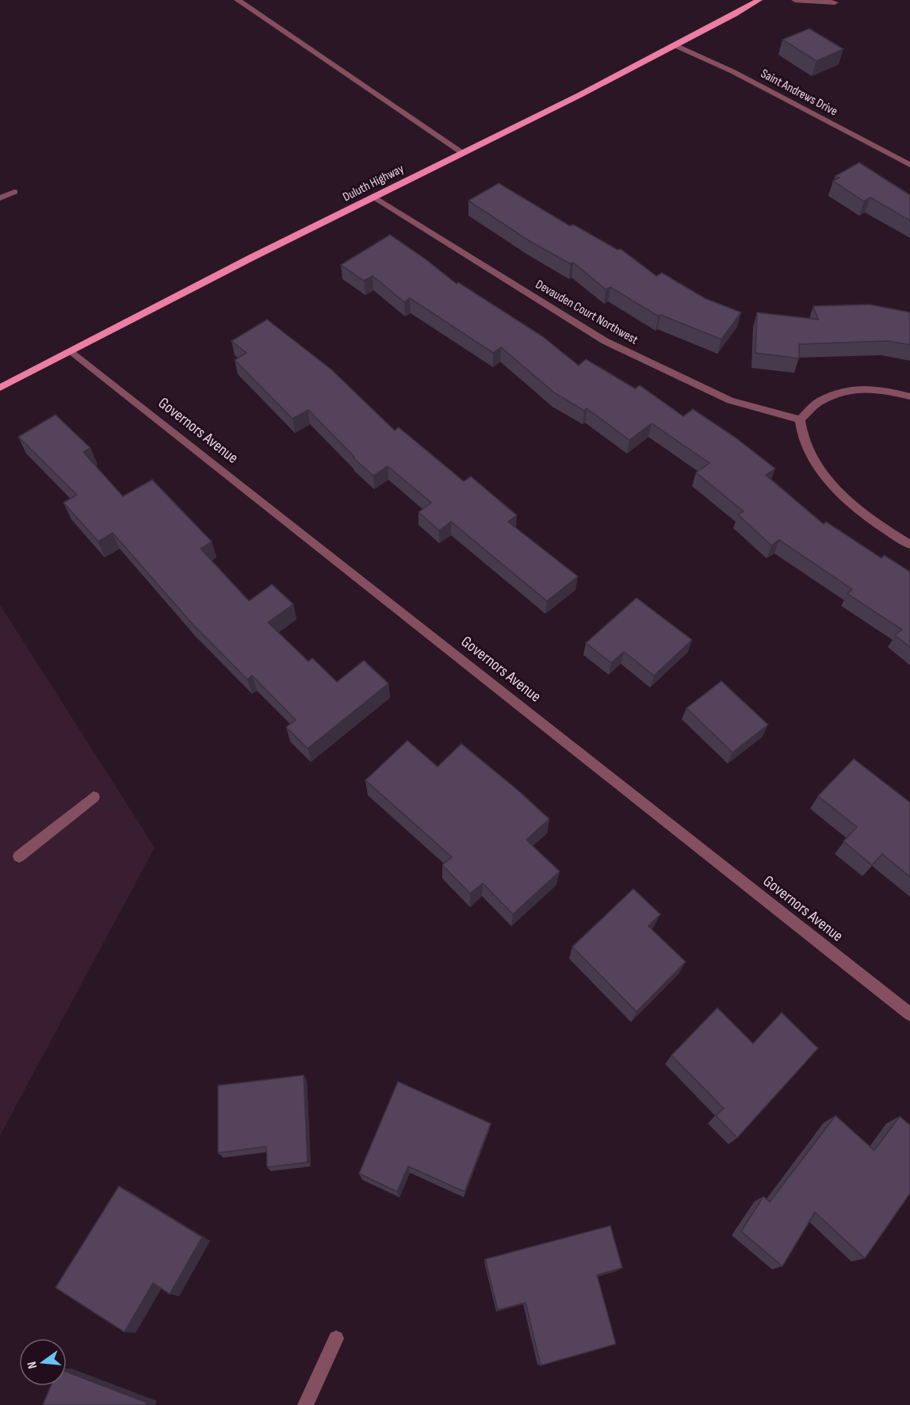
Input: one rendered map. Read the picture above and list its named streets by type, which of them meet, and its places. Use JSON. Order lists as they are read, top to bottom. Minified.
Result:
{"streets":{"main road":["Duluth Highway"],"street":["Saint Andrews Drive","Devauden Court Northwest","Governors Avenue"]},"crossings":[["Saint Andrews Drive","Duluth Highway"],["Duluth Highway","Devauden Court Northwest"],["Duluth Highway","Governors Avenue"]],"north":"left"}
